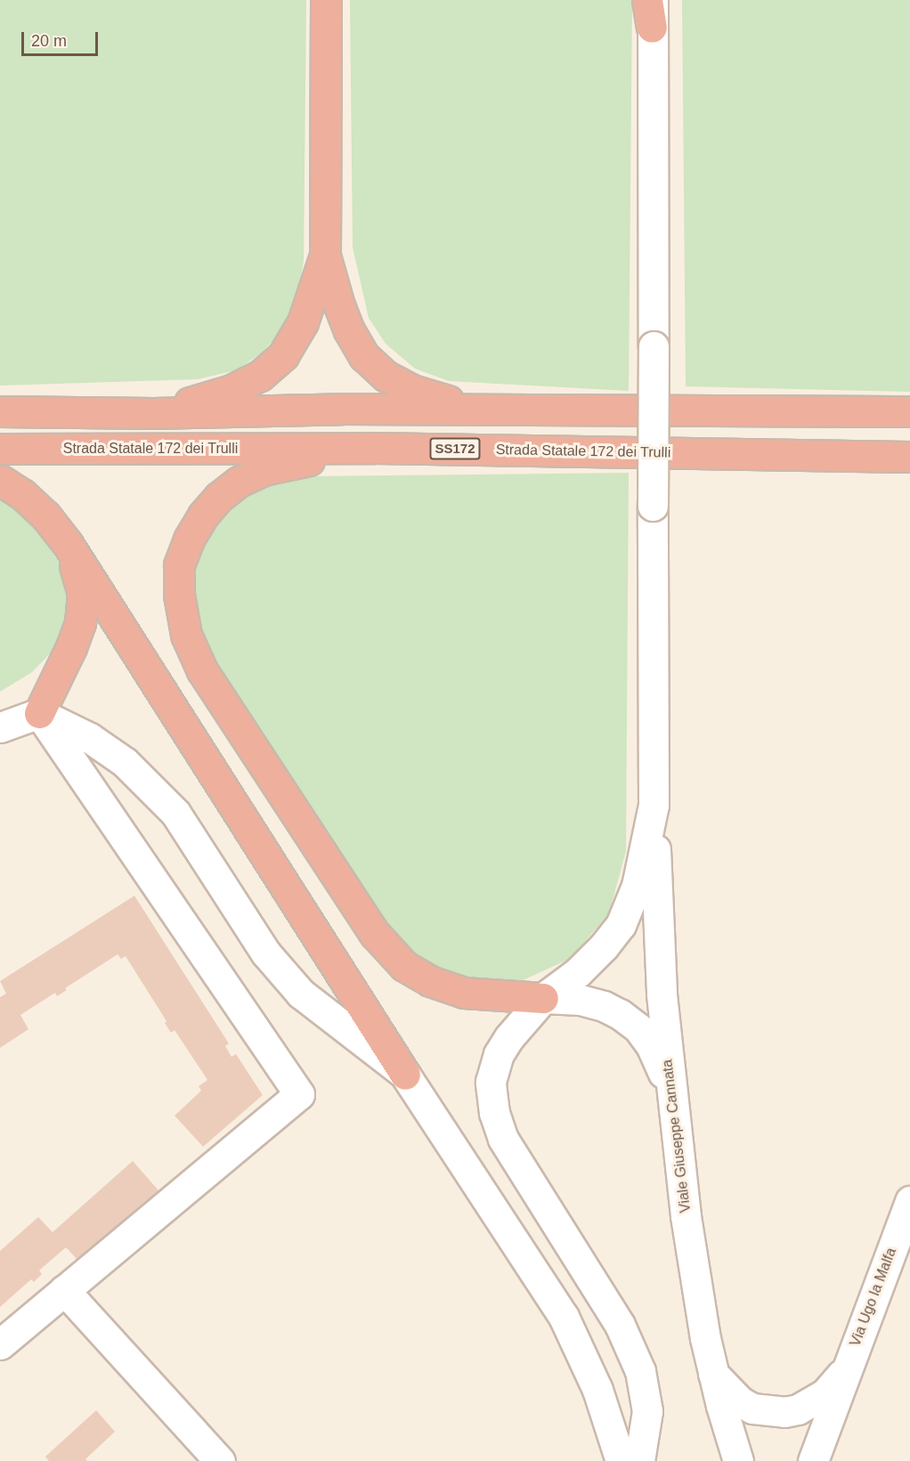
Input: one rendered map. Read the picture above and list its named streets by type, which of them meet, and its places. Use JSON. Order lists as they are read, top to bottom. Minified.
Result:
{"streets":{"highway":["Strada Statale 172 dei Trulli","SS172"],"street":["Viale Giuseppe Cannata","Via Ugo la Malfa"]},"crossings":[["Viale Giuseppe Cannata","Via Ugo la Malfa"]],"scale_bar":"20 m"}
